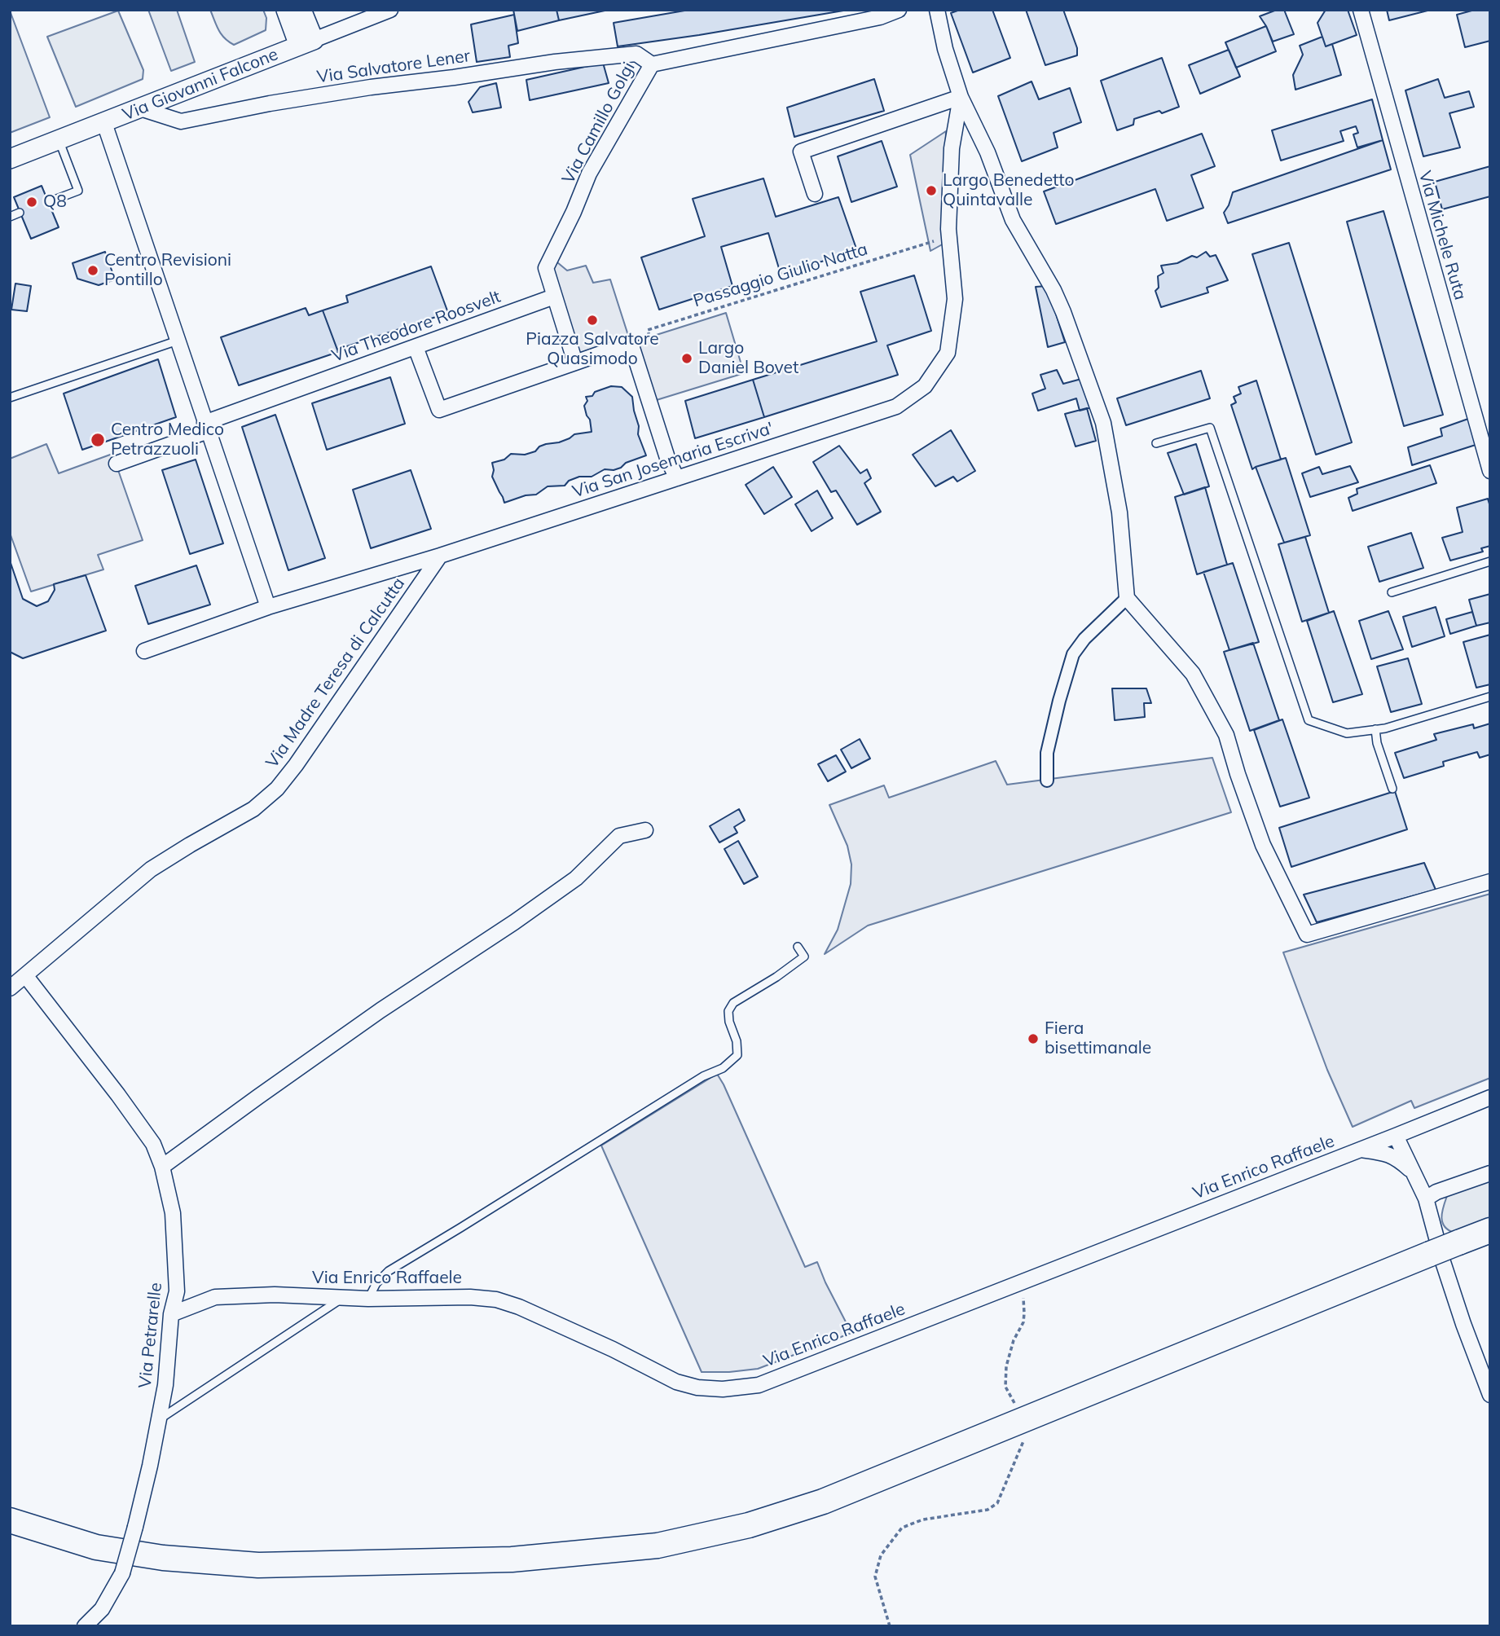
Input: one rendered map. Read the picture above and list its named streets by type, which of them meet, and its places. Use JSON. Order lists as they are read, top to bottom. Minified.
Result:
{"streets":{"street":["Via Salvatore Lener","Via Giovanni Falcone","Via Camillo Golgi","Via Michele Ruta","Via Theodore Roosvelt","Via San Josemaria Escriva'","Via Madre Teresa di Calcutta","Via Enrico Raffaele","Via Petrarelle"],"path":["Passaggio Giulio Natta"]},"crossings":[["Via Salvatore Lener","Via Giovanni Falcone"],["Via Salvatore Lener","Via Camillo Golgi"],["Via Camillo Golgi","Via Theodore Roosvelt"],["Via San Josemaria Escriva'","Via Madre Teresa di Calcutta"],["Via Madre Teresa di Calcutta","Via Petrarelle"],["Via Enrico Raffaele","Via Petrarelle"]],"places":["Largo Benedetto Quintavalle","Q8","Centro Revisioni Pontillo","Piazza Salvatore Quasimodo","Largo Daniel Bovet","Centro Medico Petrazzuoli","Fiera bisettimanale"]}
